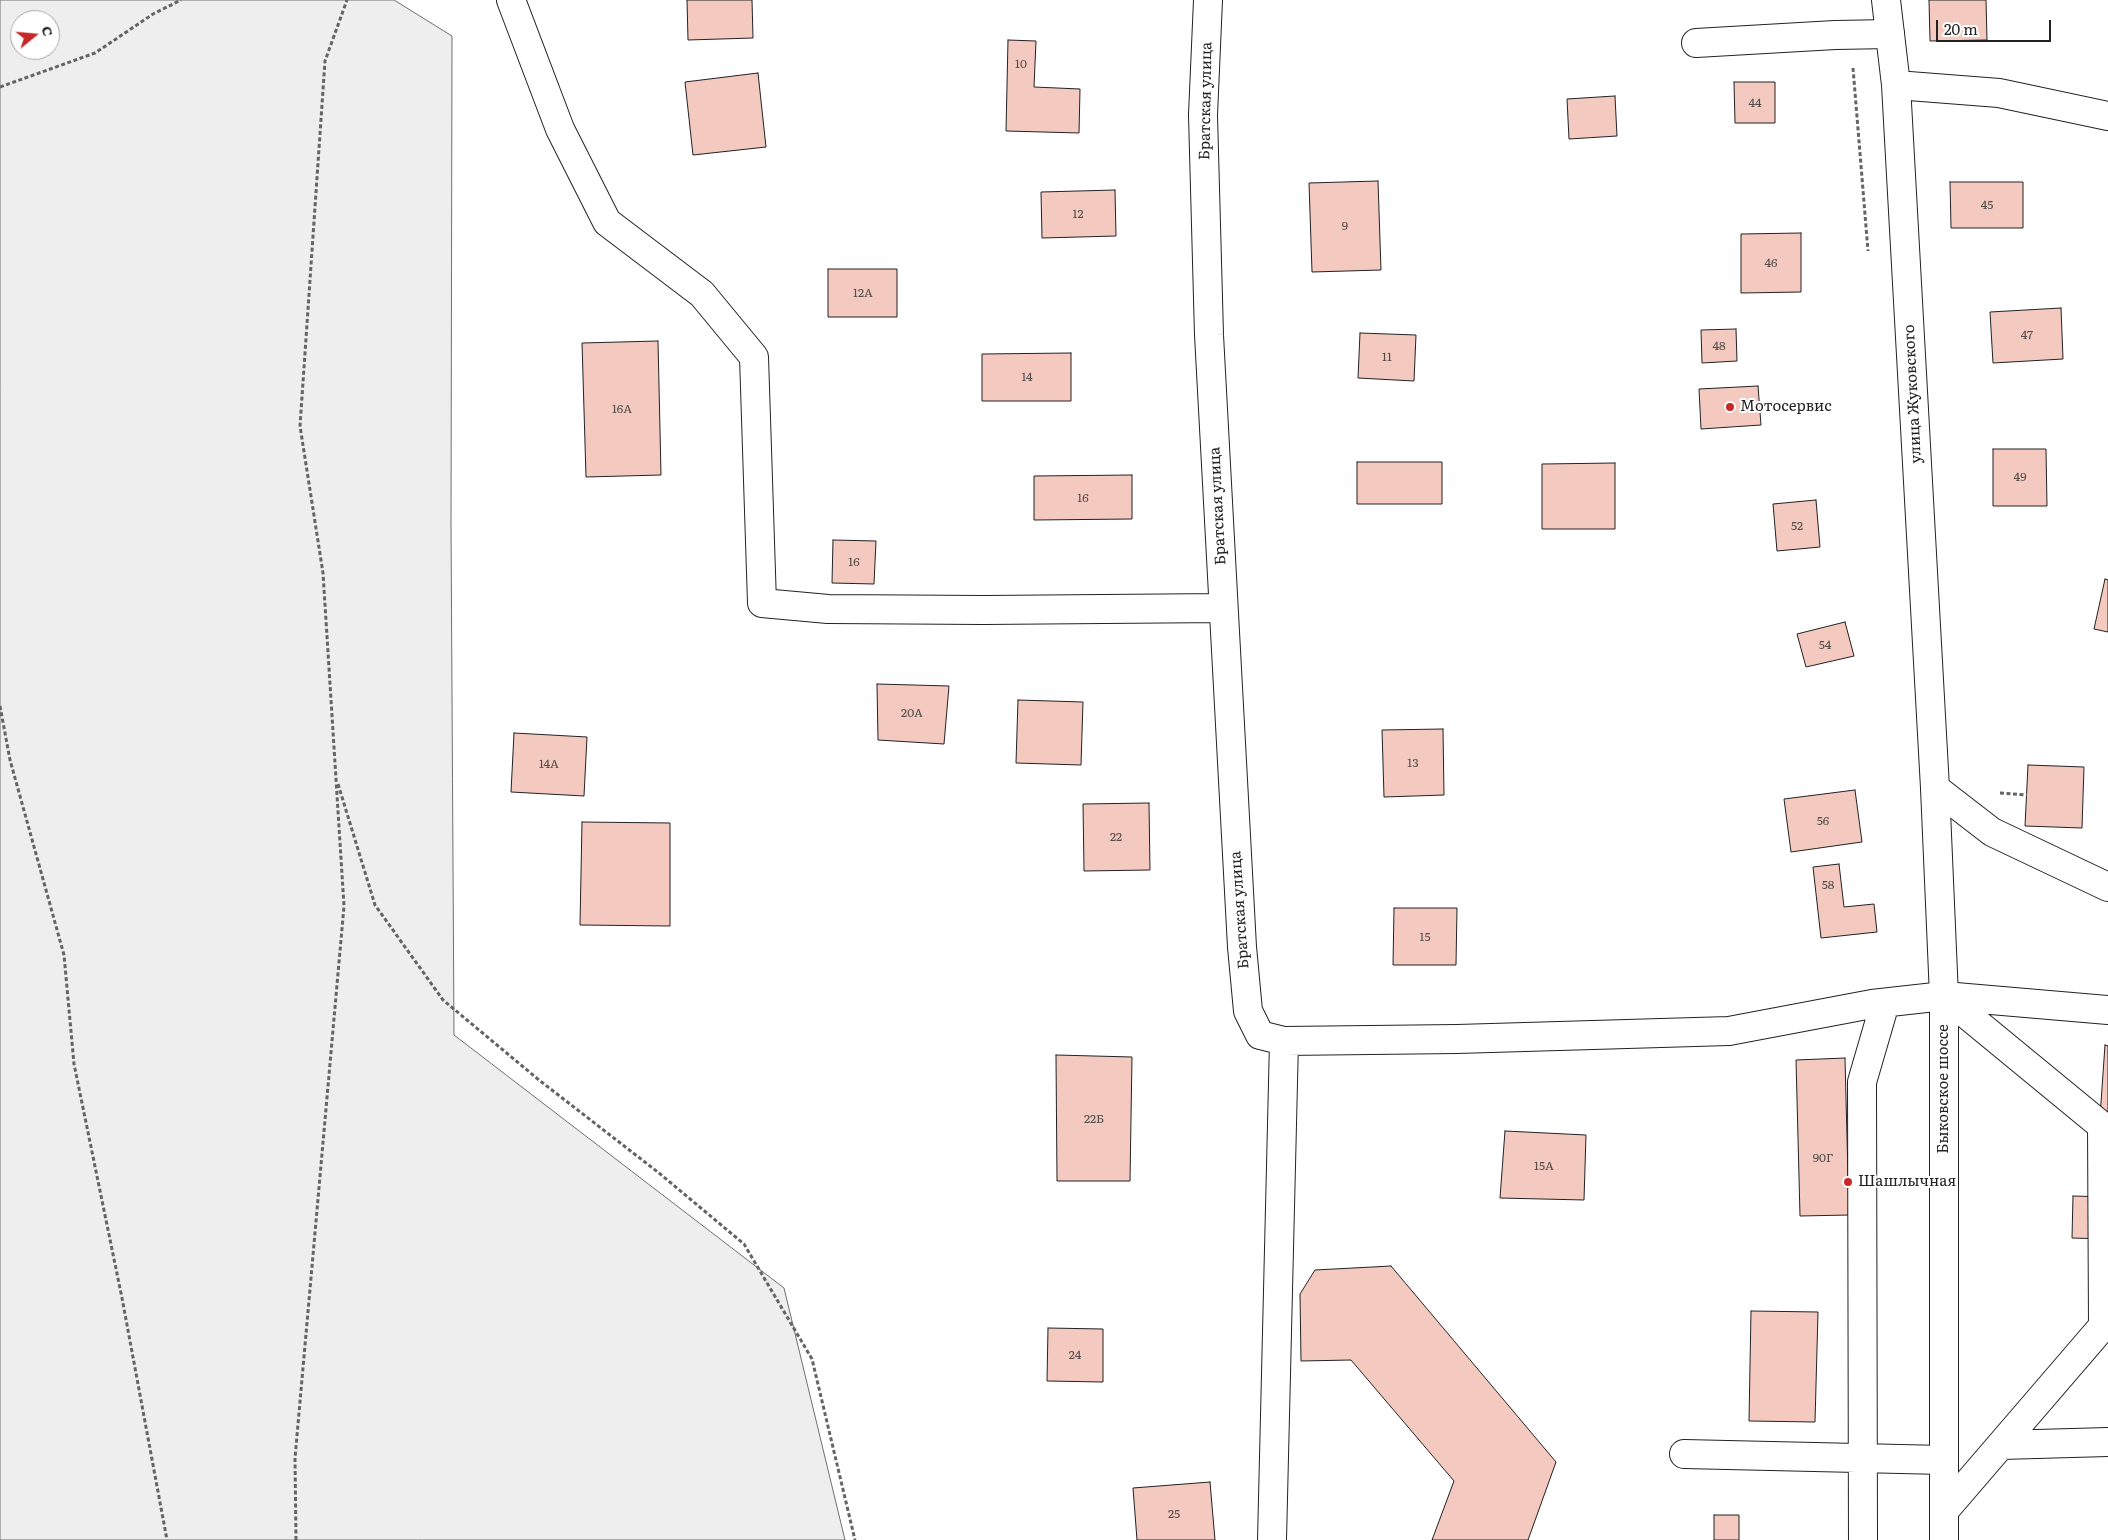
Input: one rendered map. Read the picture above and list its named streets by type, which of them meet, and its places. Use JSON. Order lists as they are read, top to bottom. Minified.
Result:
{"streets":{"street":["Братская улица","улица Жуковского","Быковское шоссе"]},"crossings":[["улица Жуковского","Быковское шоссе"]],"places":["Мотосервис","Шашлычная"],"house_numbers":["10","44","45","12","9","46","12А","47","48","11","14","16А","49","16","52","16","54","20А","13","14А","56","22","58","15","22Б","90Г","15А","24","25"],"scale_bar":"20 m","north":"right"}
